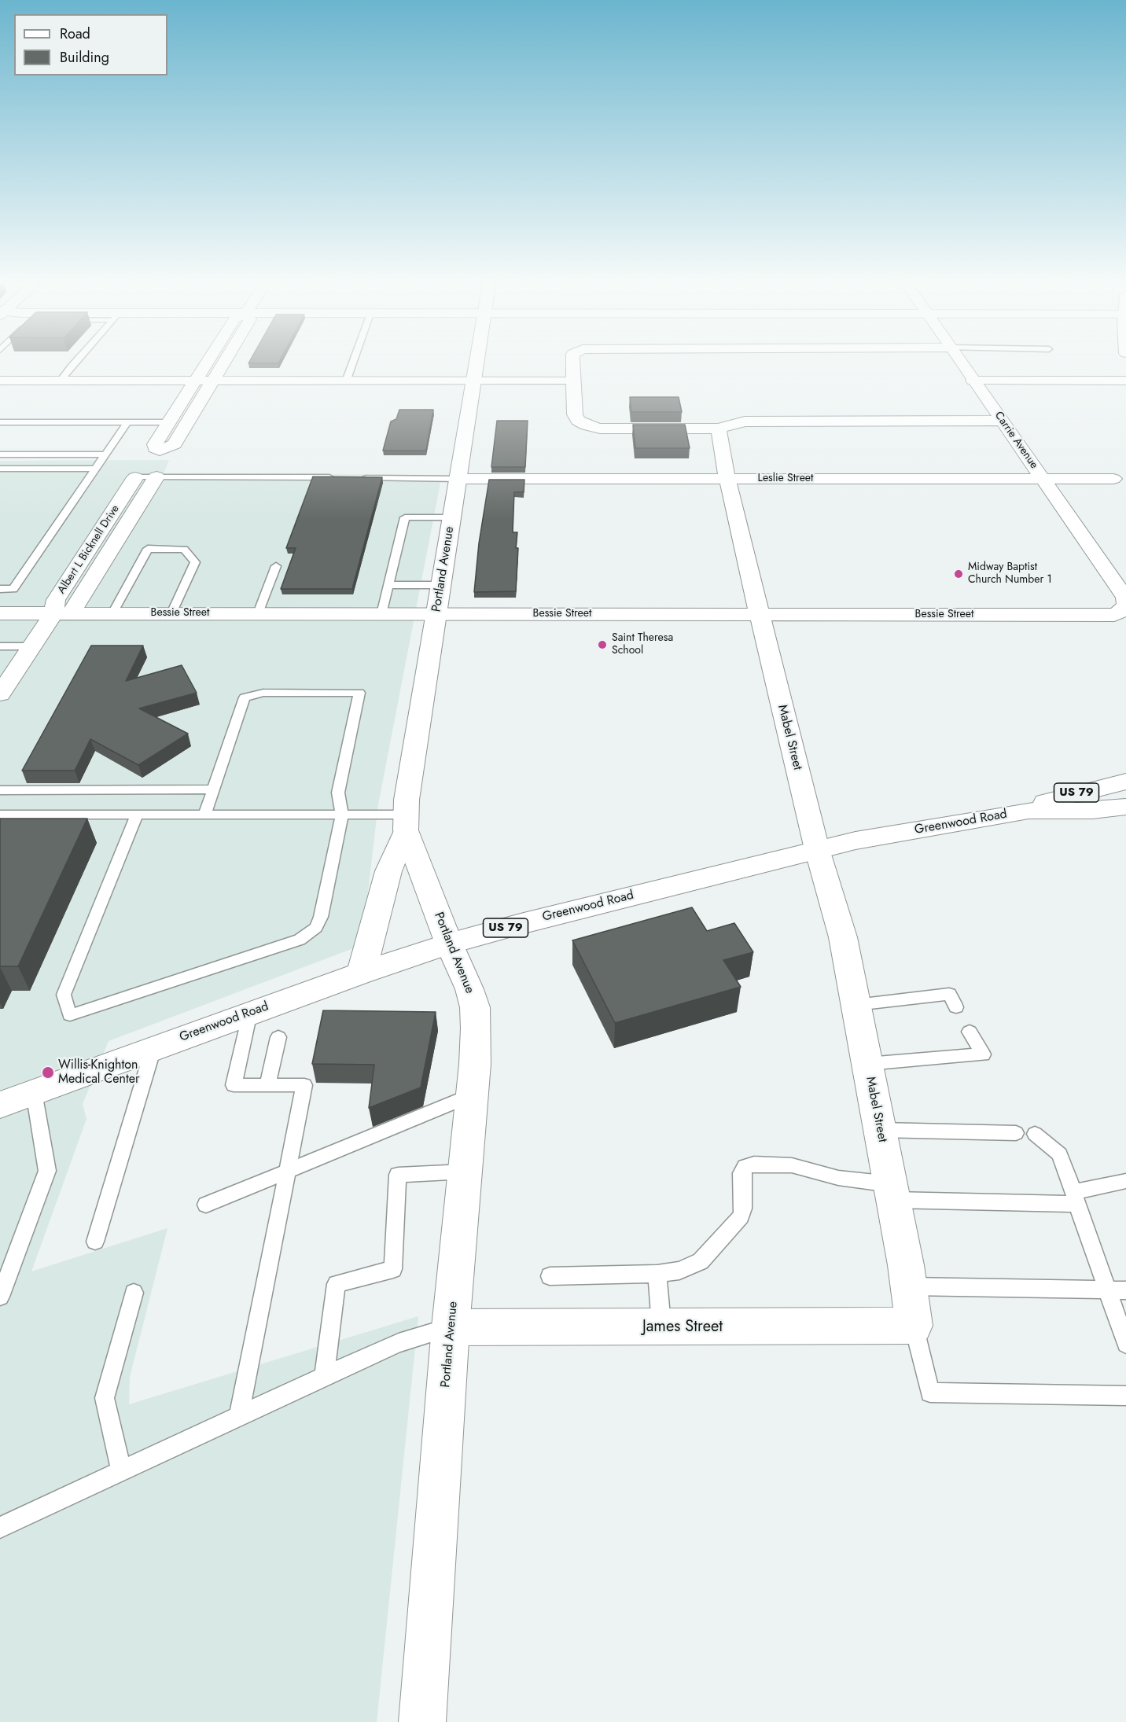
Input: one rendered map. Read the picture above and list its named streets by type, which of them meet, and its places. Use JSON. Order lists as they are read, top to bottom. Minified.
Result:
{"streets":{"street":["Carrie Avenue","Leslie Street","Albert L Bicknell Drive","Portland Avenue","Bessie Street","Mabel Street","US 79","Greenwood Road","James Street"]},"crossings":[["Carrie Avenue","Leslie Street"],["Carrie Avenue","Bessie Street"],["Leslie Street","Portland Avenue"],["Leslie Street","Mabel Street"],["Albert L Bicknell Drive","Bessie Street"],["Portland Avenue","Bessie Street"],["Portland Avenue","Greenwood Road"],["Portland Avenue","James Street"],["Bessie Street","Mabel Street"],["Mabel Street","Greenwood Road"],["Mabel Street","James Street"]],"places":["Midway Baptist Church Number 1","Saint Theresa School","Willis-Knighton Medical Center"],"legend":["Road","Building"]}
